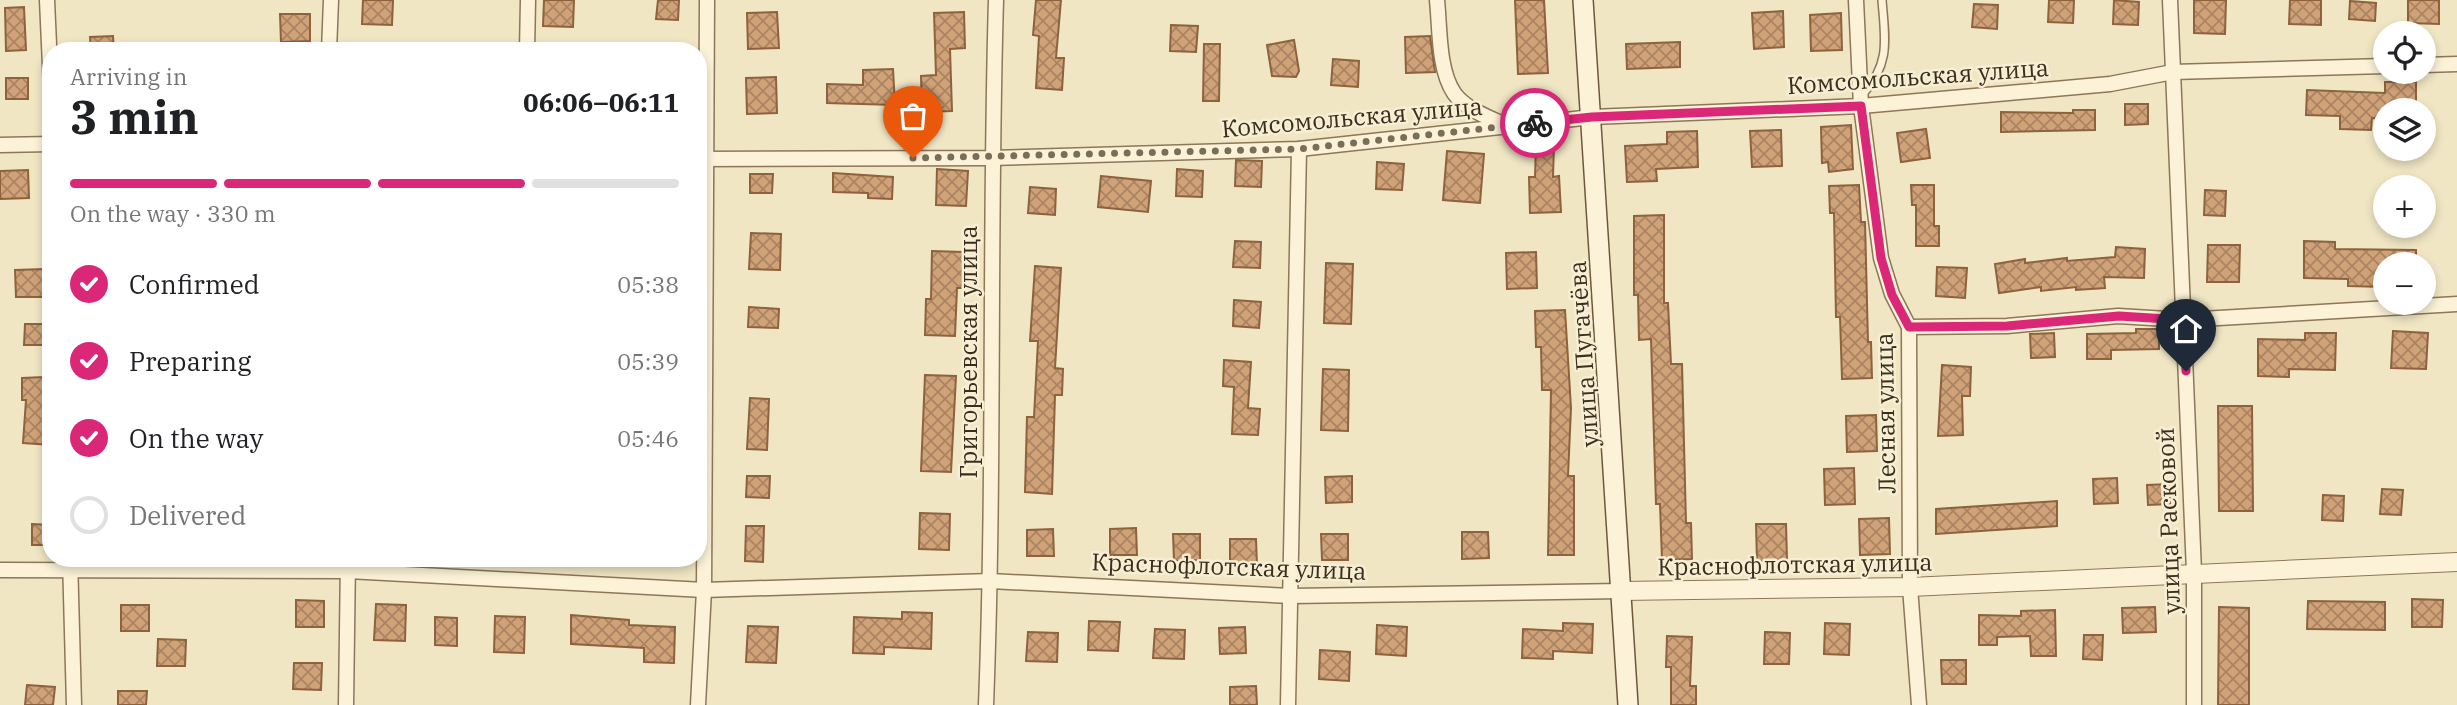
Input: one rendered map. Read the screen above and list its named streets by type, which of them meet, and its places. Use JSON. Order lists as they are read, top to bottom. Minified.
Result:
{"streets":{"main road":["улица Пугачёва"],"street":["Комсомольская улица","Григорьевская улица","Лесная улица","улица Расковой","Краснофлотская улица"]},"crossings":[["Комсомольская улица","Григорьевская улица"],["Комсомольская улица","улица Пугачёва"],["Комсомольская улица","Лесная улица"],["Комсомольская улица","улица Расковой"],["Григорьевская улица","Краснофлотская улица"],["улица Пугачёва","Краснофлотская улица"],["Лесная улица","Краснофлотская улица"],["улица Расковой","Краснофлотская улица"]],"page":{"map_buttons":["+","−"],"heading":["3 min","Arriving in","06:06–06:11"],"bar":"On the way · 330 m","list":[["Confirmed","05:38"],["Preparing","05:39"],["On the way","05:46"],"Delivered"]}}
